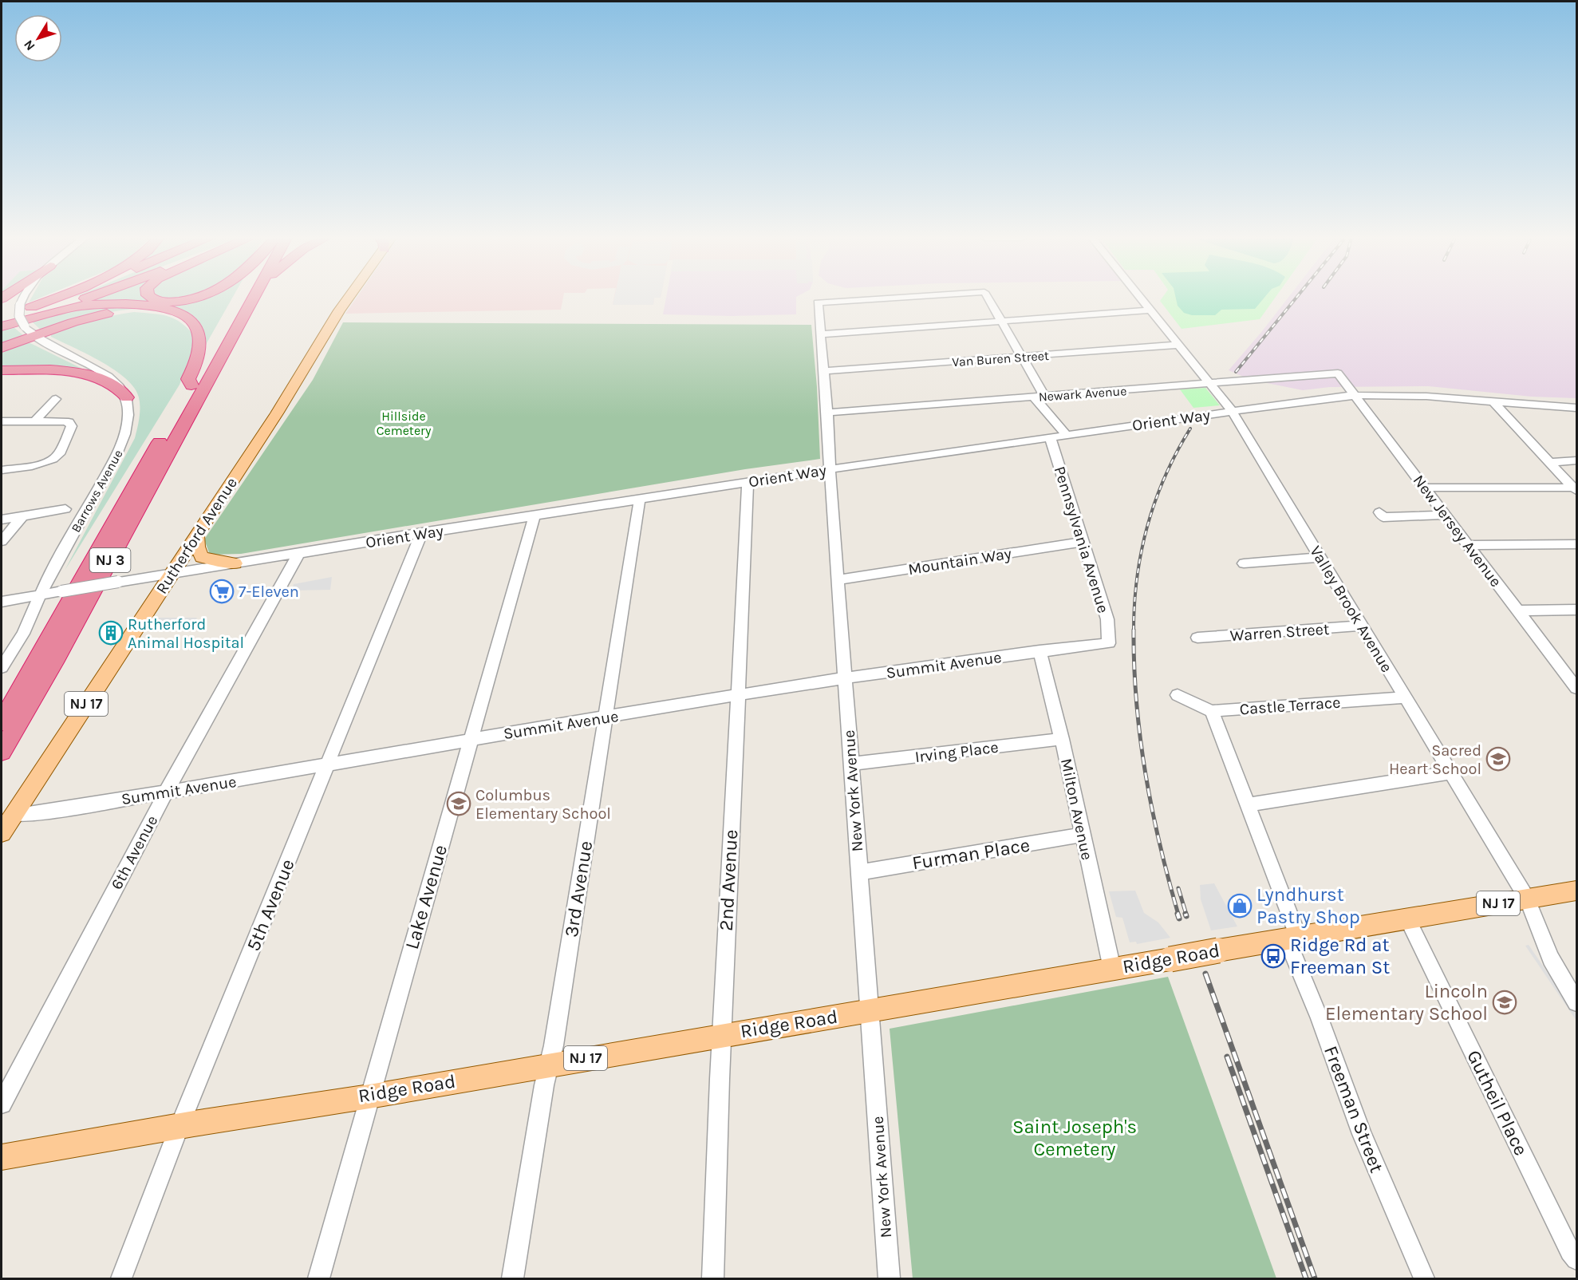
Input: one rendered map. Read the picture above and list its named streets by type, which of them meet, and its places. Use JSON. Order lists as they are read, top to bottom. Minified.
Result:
{"streets":{"highway":["NJ 3"],"main road":["Rutherford Avenue","NJ 17","Ridge Road"],"street":["Van Buren Street","Newark Avenue","Orient Way","Barrows Avenue","New Jersey Avenue","Pennsylvania Avenue","Mountain Way","Valley Brook Avenue","Warren Street","Summit Avenue","Castle Terrace","Irving Place","New York Avenue","Milton Avenue","6th Avenue","Furman Place","2nd Avenue","3rd Avenue","Lake Avenue","5th Avenue","Gutheil Place","Freeman Street"]},"crossings":[["Van Buren Street","Valley Brook Avenue"],["Van Buren Street","New York Avenue"],["Newark Avenue","New Jersey Avenue"],["Newark Avenue","Valley Brook Avenue"],["Newark Avenue","New York Avenue"],["Orient Way","Barrows Avenue"],["Orient Way","New Jersey Avenue"],["Orient Way","Rutherford Avenue"],["Orient Way","Pennsylvania Avenue"],["Orient Way","Valley Brook Avenue"],["Orient Way","New York Avenue"],["Orient Way","6th Avenue"],["Orient Way","2nd Avenue"],["Orient Way","3rd Avenue"],["Orient Way","Lake Avenue"],["Orient Way","5th Avenue"],["Rutherford Avenue","Summit Avenue"],["Pennsylvania Avenue","Mountain Way"],["Pennsylvania Avenue","Summit Avenue"],["Mountain Way","New York Avenue"],["Valley Brook Avenue","Warren Street"],["Valley Brook Avenue","Castle Terrace"],["Valley Brook Avenue","Ridge Road"],["Summit Avenue","New York Avenue"],["Summit Avenue","Milton Avenue"],["Summit Avenue","6th Avenue"],["Summit Avenue","2nd Avenue"],["Summit Avenue","3rd Avenue"],["Summit Avenue","Lake Avenue"],["Summit Avenue","5th Avenue"],["Castle Terrace","Freeman Street"],["Irving Place","New York Avenue"],["Irving Place","Milton Avenue"],["New York Avenue","Furman Place"],["New York Avenue","Ridge Road"],["Milton Avenue","Furman Place"],["Milton Avenue","Ridge Road"],["2nd Avenue","Ridge Road"],["3rd Avenue","Ridge Road"],["Lake Avenue","Ridge Road"],["5th Avenue","Ridge Road"],["Ridge Road","Gutheil Place"],["Ridge Road","Freeman Street"]],"parks":["Hillside Cemetery","Saint Joseph's Cemetery"],"places":{"supermarket":["7-Eleven"],"building":["Rutherford Animal Hospital"],"school or university":["Sacred Heart School","Columbus Elementary School","Lincoln Elementary School"],"shop":["Lyndhurst Pastry Shop"],"bus stop":["Ridge Rd at Freeman St"]},"north":"bottom left"}
